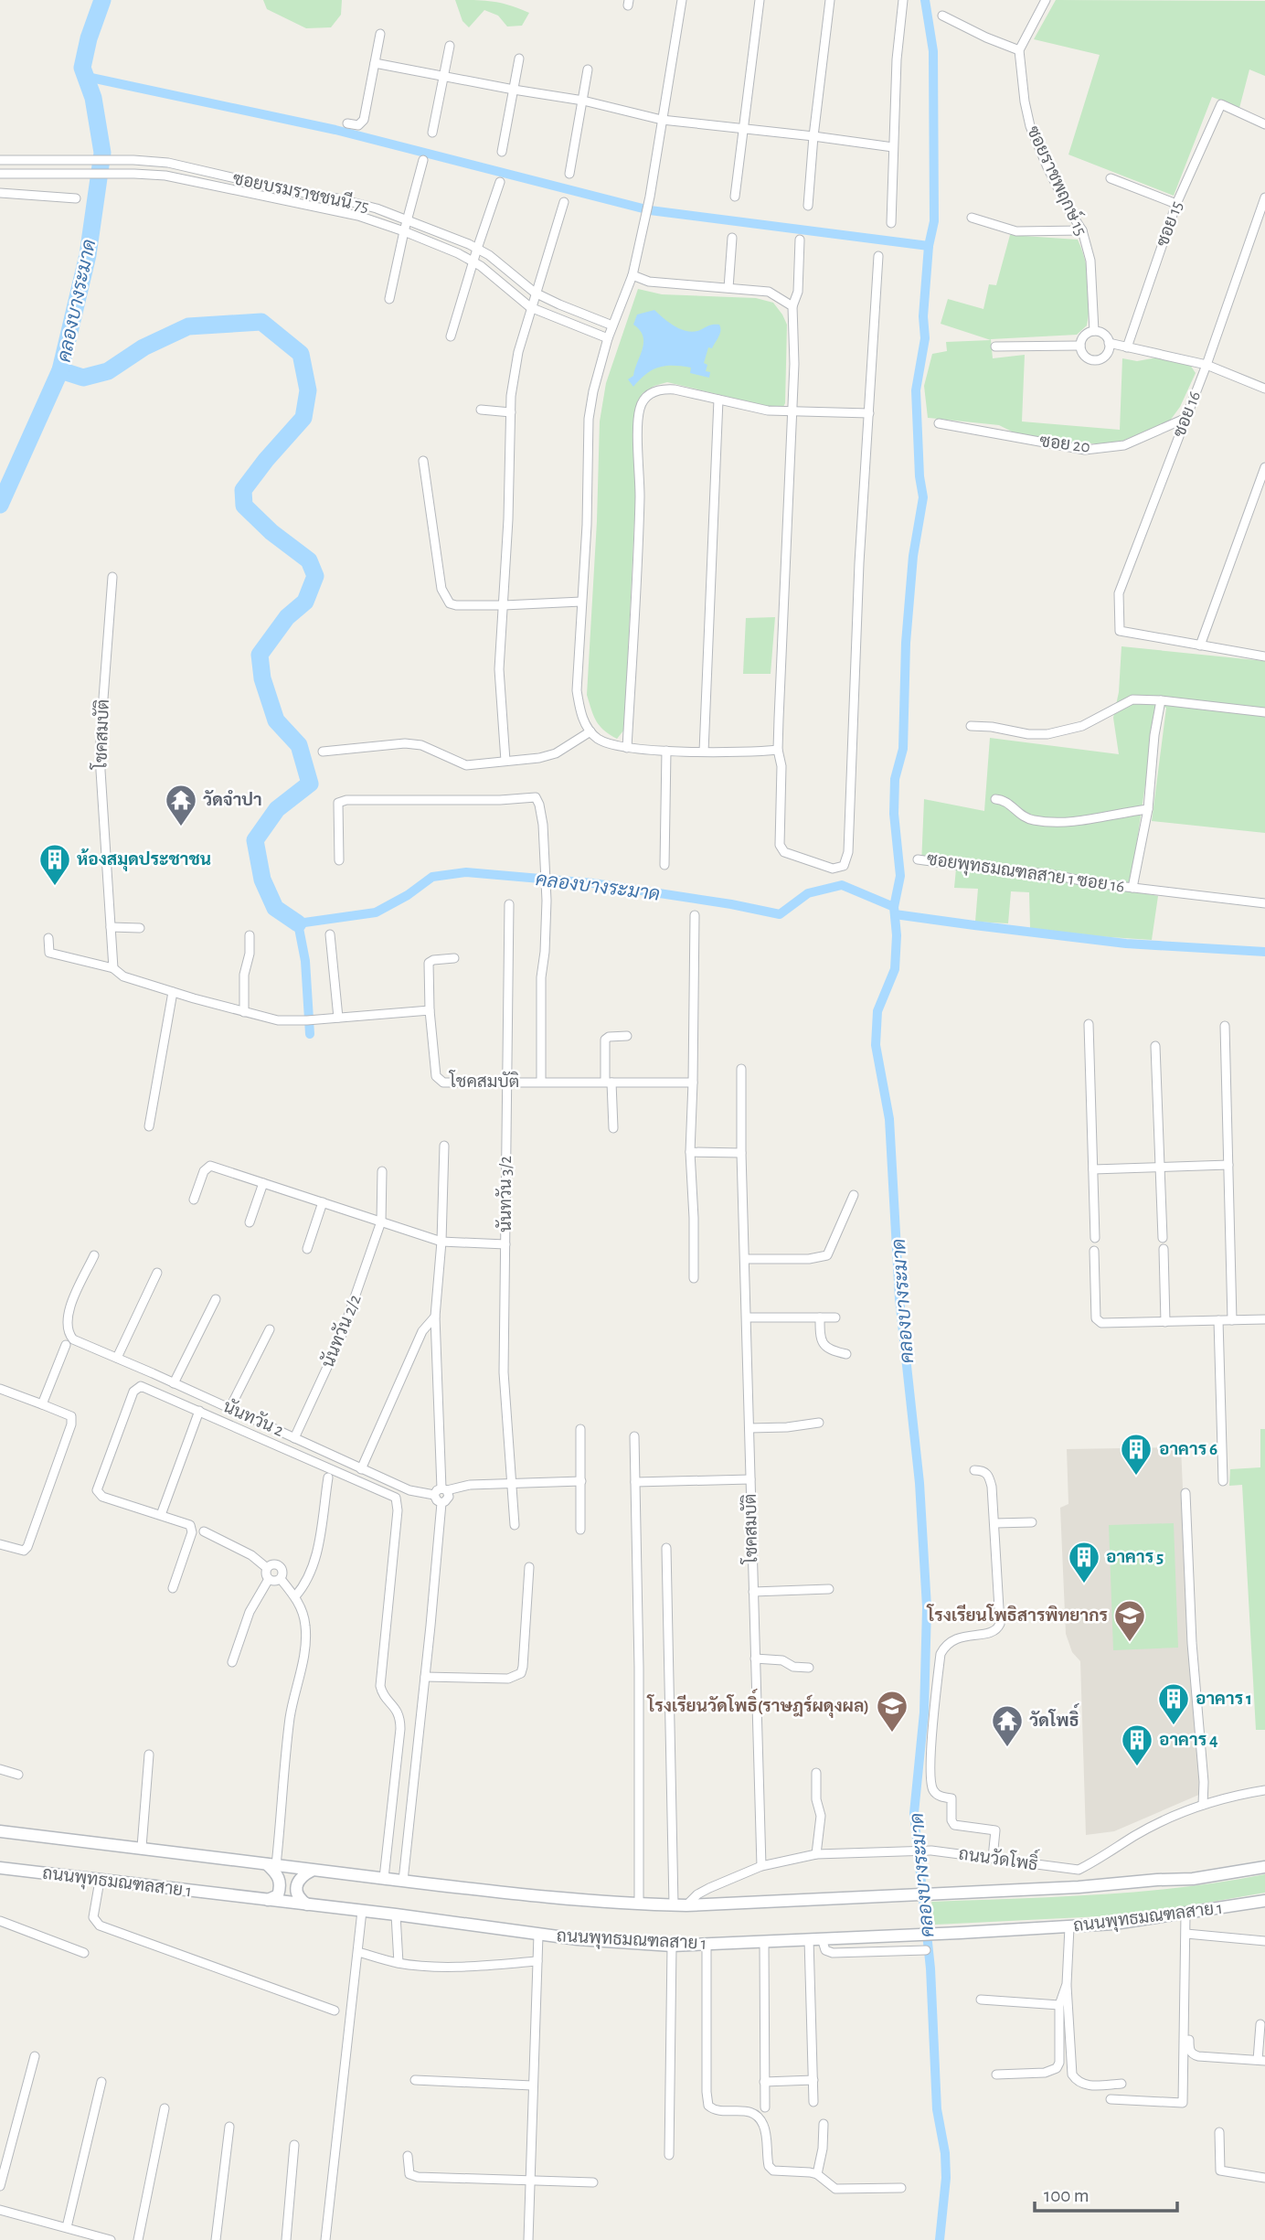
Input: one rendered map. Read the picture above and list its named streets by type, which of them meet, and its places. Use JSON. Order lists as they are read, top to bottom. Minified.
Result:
{"streets":{"main road":["ถนนพุทธมณฑลสาย 1"],"street":["ซอยราชพฤกษ์ 15","ซอยบรมราชชนนี 75","ซอย 15","ซอย 16","ซอย 20","โชคสมบัติ","ซอยพุทธมณฑลสาย 1 ซอย 16","นันทวัน 3/2","นันทวัน 2/2","นันทวัน 2","ถนนวัดโพธิ์"]},"crossings":[["ซอย 16","ซอย 20"],["โชคสมบัติ","นันทวัน 3/2"],["โชคสมบัติ","ถนนวัดโพธิ์"],["นันทวัน 2/2","นันทวัน 2"],["ถนนวัดโพธิ์","ถนนพุทธมณฑลสาย 1"]],"water":["คลองบางระมาด"],"places":{"temple":["วัดจำปา","วัดโพธิ์"],"building":["ห้องสมุดประชาชน","อาคาร 6","อาคาร 5","อาคาร 1","อาคาร 4"],"school or university":["โรงเรียนโพธิสารพิทยากร","โรงเรียนวัดโพธิ์(ราษฎร์ผดุงผล)"]},"scale_bar":"100 m"}
